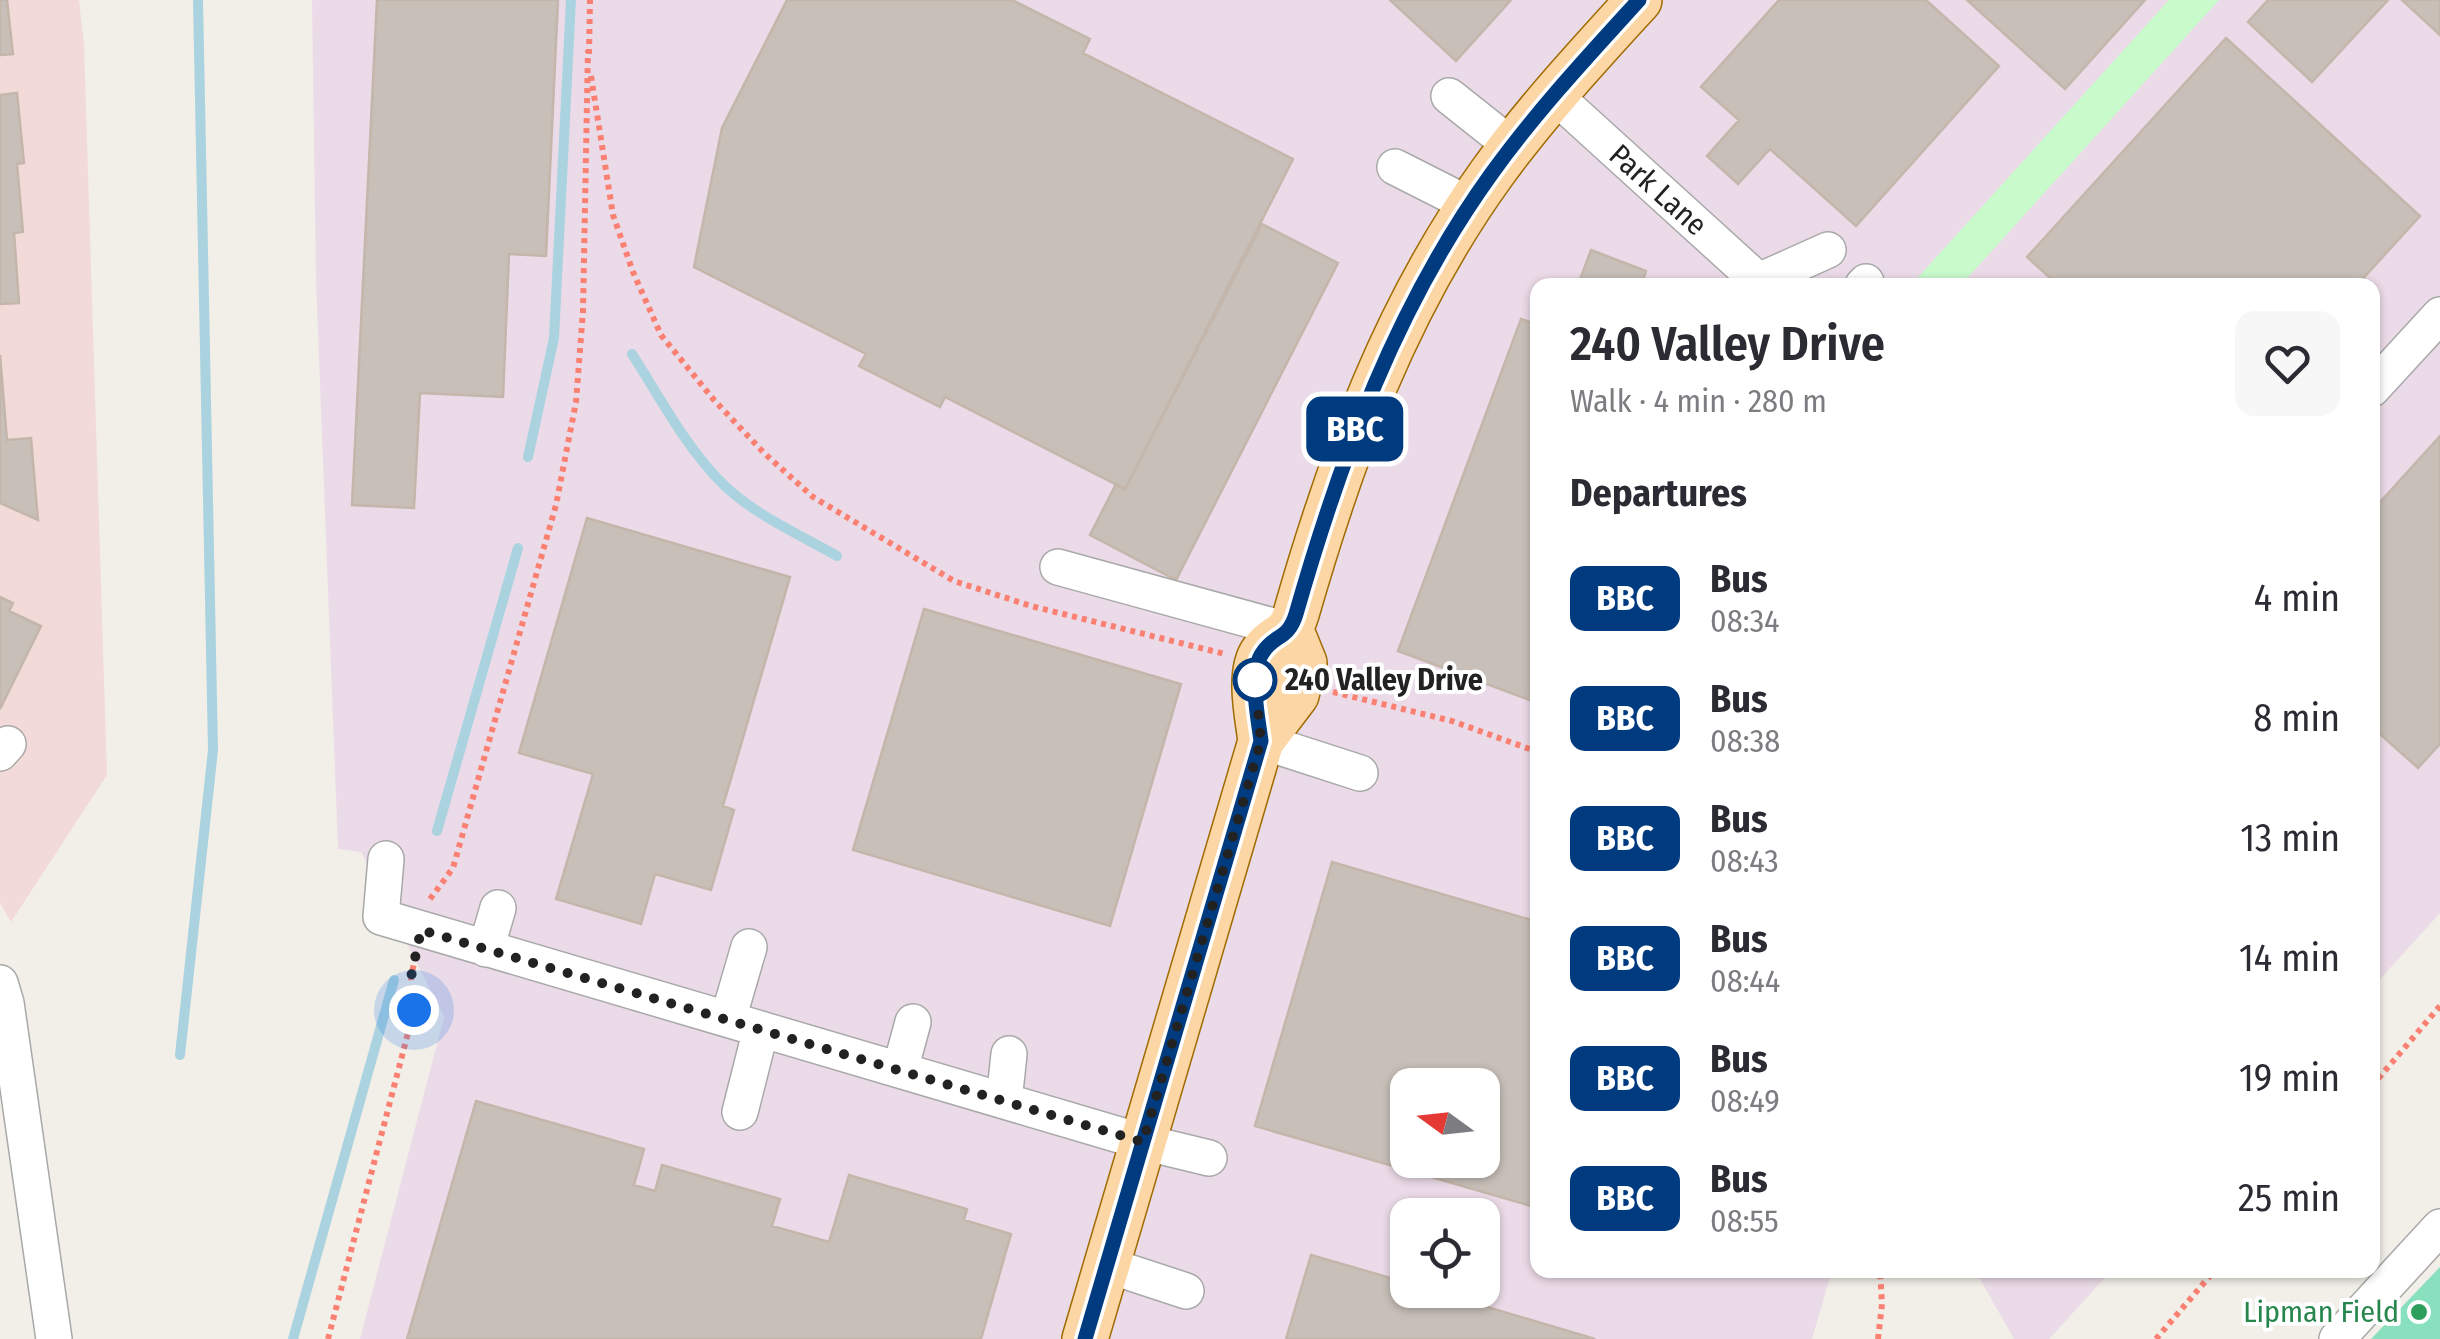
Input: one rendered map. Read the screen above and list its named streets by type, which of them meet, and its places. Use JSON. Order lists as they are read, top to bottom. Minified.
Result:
{"streets":{"street":["Park Lane"]},"places":["240 Valley Drive","Lipman Field"],"lines":["bus line BBC"],"north":"left","page":{"on_map":"BBC","heading":[["240 Valley Drive","Walk · 4 min · 280 m"],"Departures"],"list":[{"mark":"BBC","name":"Bus","note":"08:34","value":"4 min"},{"mark":"BBC","name":"Bus","note":"08:38","value":"8 min"},{"mark":"BBC","name":"Bus","note":"08:43","value":"13 min"},{"mark":"BBC","name":"Bus","note":"08:44","value":"14 min"},{"mark":"BBC","name":"Bus","note":"08:49","value":"19 min"},{"mark":"BBC","name":"Bus","note":"08:55","value":"25 min"}]}}
